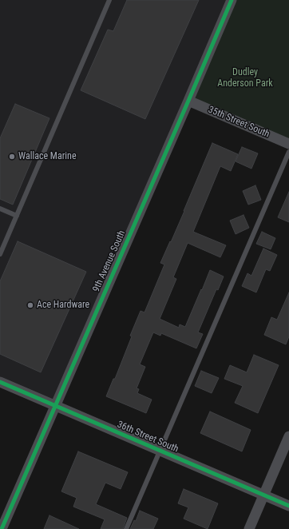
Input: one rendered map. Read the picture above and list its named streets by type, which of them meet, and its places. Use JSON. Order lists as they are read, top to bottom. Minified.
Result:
{"streets":{"street":["35th Street South","9th Avenue South","36th Street South"]},"crossings":[["35th Street South","9th Avenue South"],["9th Avenue South","36th Street South"]],"parks":["Dudley Anderson Park"],"places":["Wallace Marine","Ace Hardware"]}
